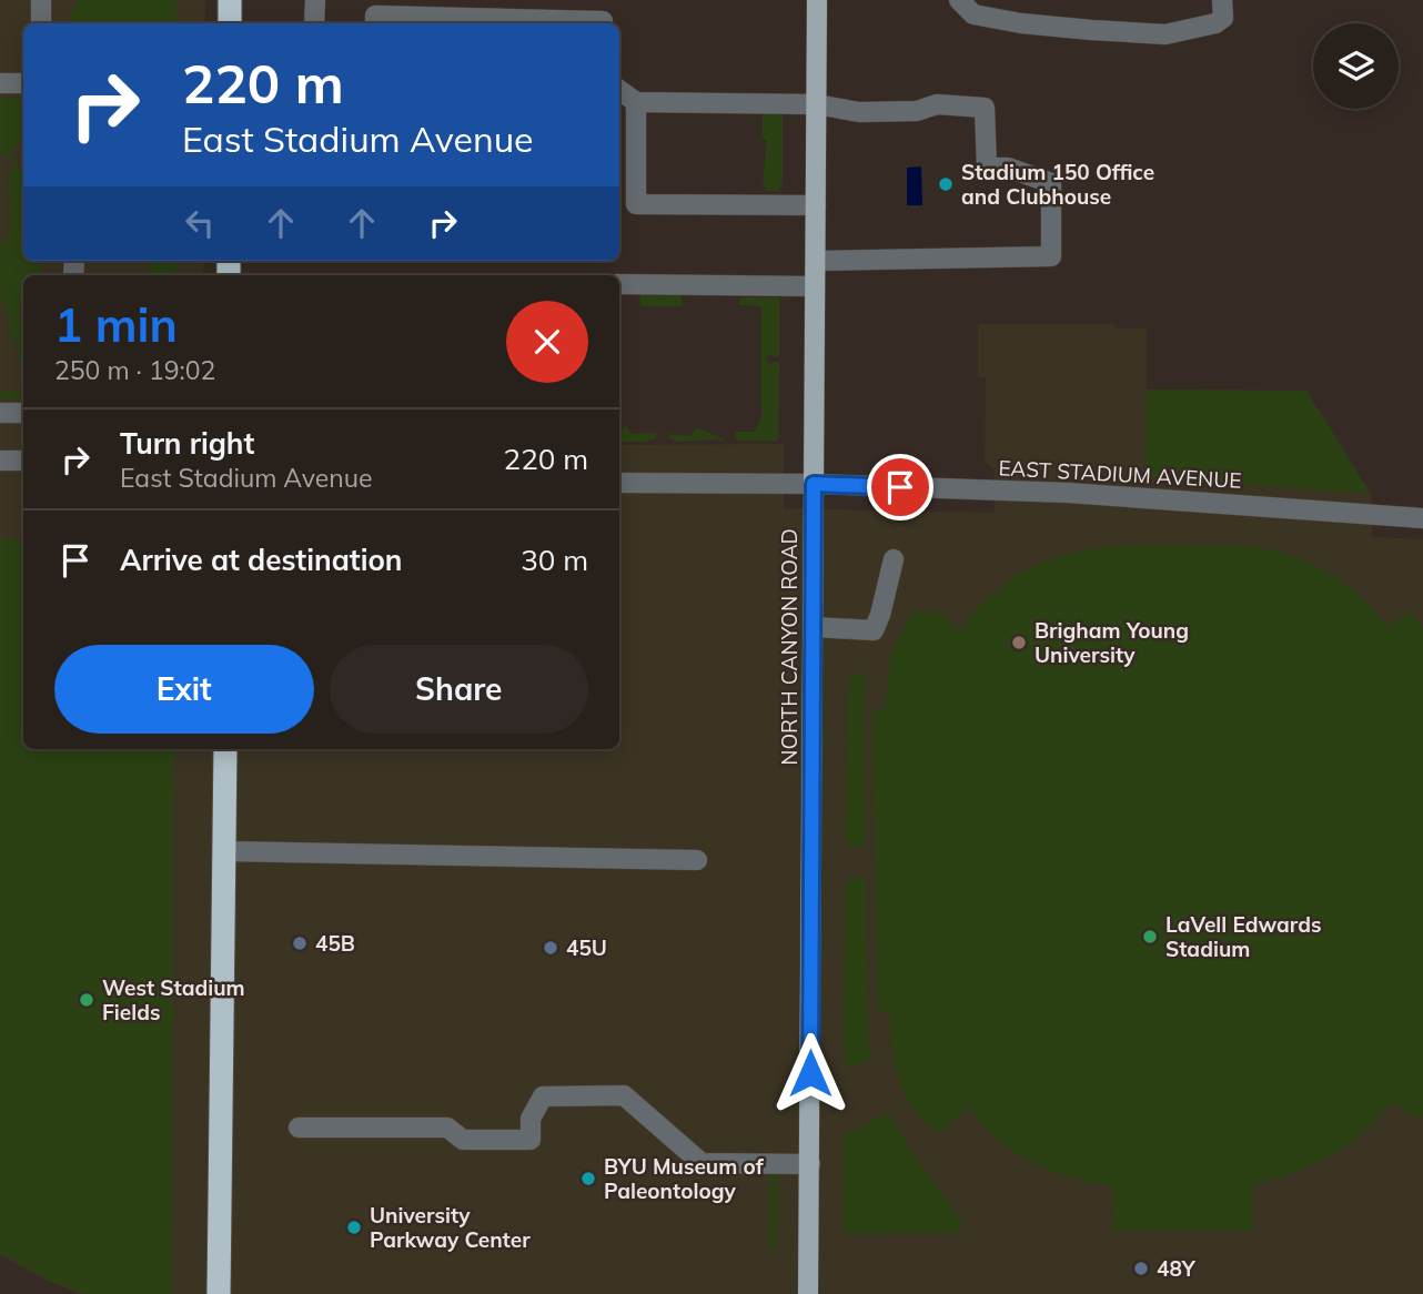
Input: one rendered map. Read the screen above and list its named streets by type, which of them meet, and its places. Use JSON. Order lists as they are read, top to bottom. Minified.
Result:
{"streets":{"main road":["NORTH CANYON ROAD"],"street":["EAST STADIUM AVENUE"]},"crossings":[["EAST STADIUM AVENUE","NORTH CANYON ROAD"]],"places":["Stadium 150 Office and Clubhouse","Brigham Young University","LaVell Edwards Stadium","45B","45U","West Stadium Fields","BYU Museum of Paleontology","University Parkway Center","48Y"],"page":{"turn":["220 m","East Stadium Avenue"],"heading":["1 min","250 m · 19:02"],"list":[{"name":"Turn right","note":"East Stadium Avenue","value":"220 m"},{"name":"Arrive at destination","value":"30 m"}],"buttons":["Exit","Share"]}}
